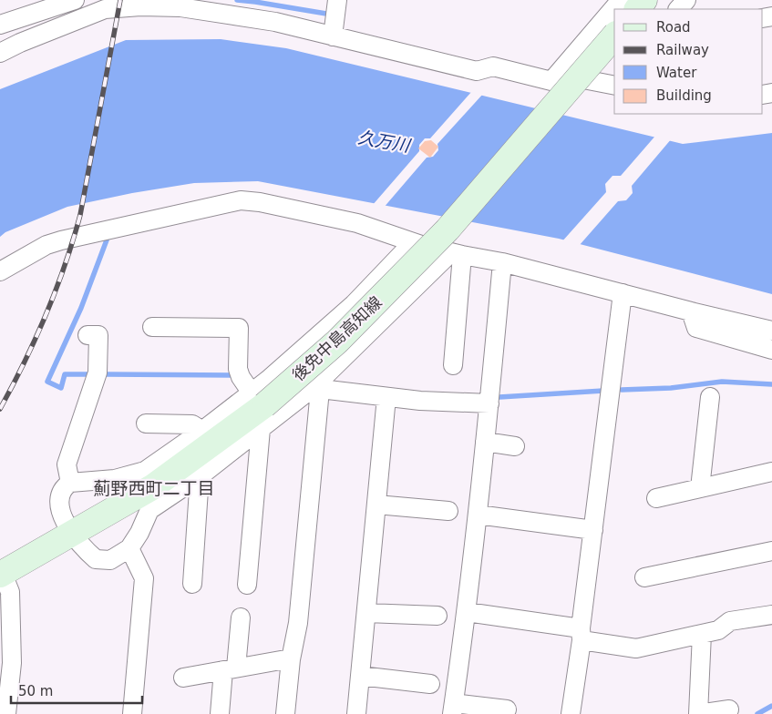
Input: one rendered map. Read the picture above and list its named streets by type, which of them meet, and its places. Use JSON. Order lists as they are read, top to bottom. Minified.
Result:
{"streets":{"main road":["後免中島高知線"]},"districts":["薊野西町二丁目"],"water":["久万川"],"legend":["Road","Railway","Water","Building"],"scale_bar":"50 m"}
